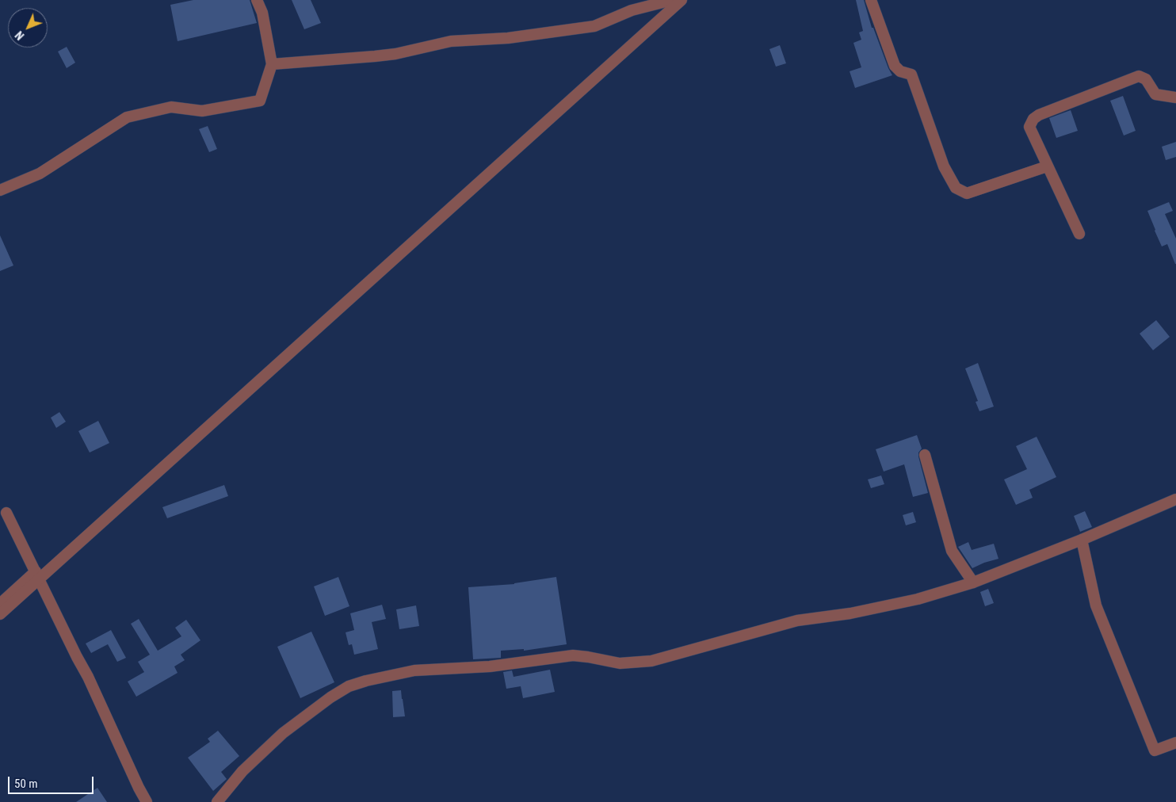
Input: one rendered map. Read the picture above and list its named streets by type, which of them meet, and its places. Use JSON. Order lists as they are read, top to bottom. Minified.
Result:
{"scale_bar":"50 m","north":"bottom left"}
